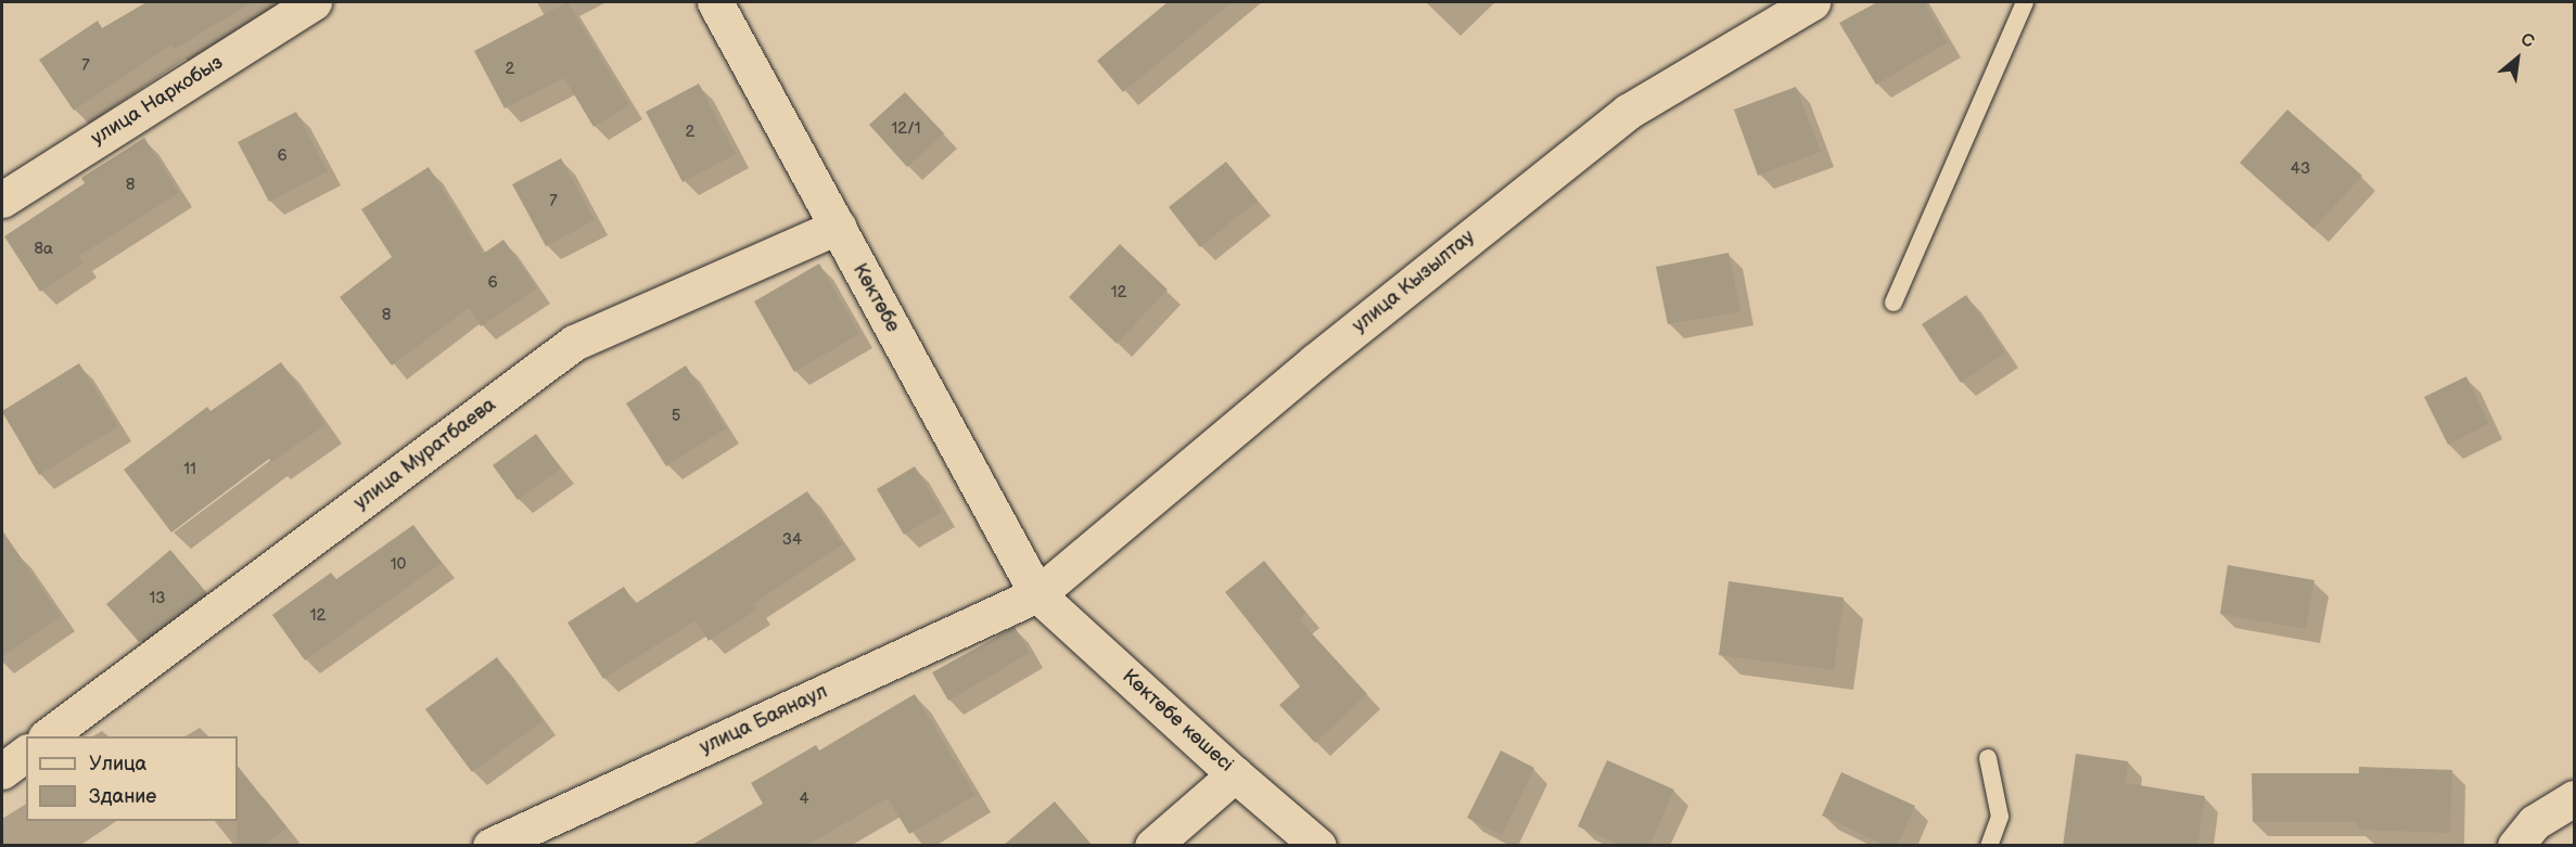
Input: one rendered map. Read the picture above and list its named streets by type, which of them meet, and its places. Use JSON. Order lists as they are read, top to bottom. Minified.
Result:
{"streets":{"street":["улица Наркобыз","улица Кызылтау","Көктөбе","улица Муратбаева","улица Баянаул","Көктөбе көшесі"]},"crossings":[["улица Кызылтау","Көктөбе"],["улица Кызылтау","улица Баянаул"],["улица Кызылтау","Көктөбе көшесі"],["Көктөбе","улица Муратбаева"],["Көктөбе","улица Баянаул"],["Көктөбе","Көктөбе көшесі"],["улица Баянаул","Көктөбе көшесі"]],"house_numbers":["7","2","12/1","2","6","43","8","7","8а","6","12","8","5","11","34","10","13","12","4"],"legend":["Улица","Здание"],"north":"top right"}
